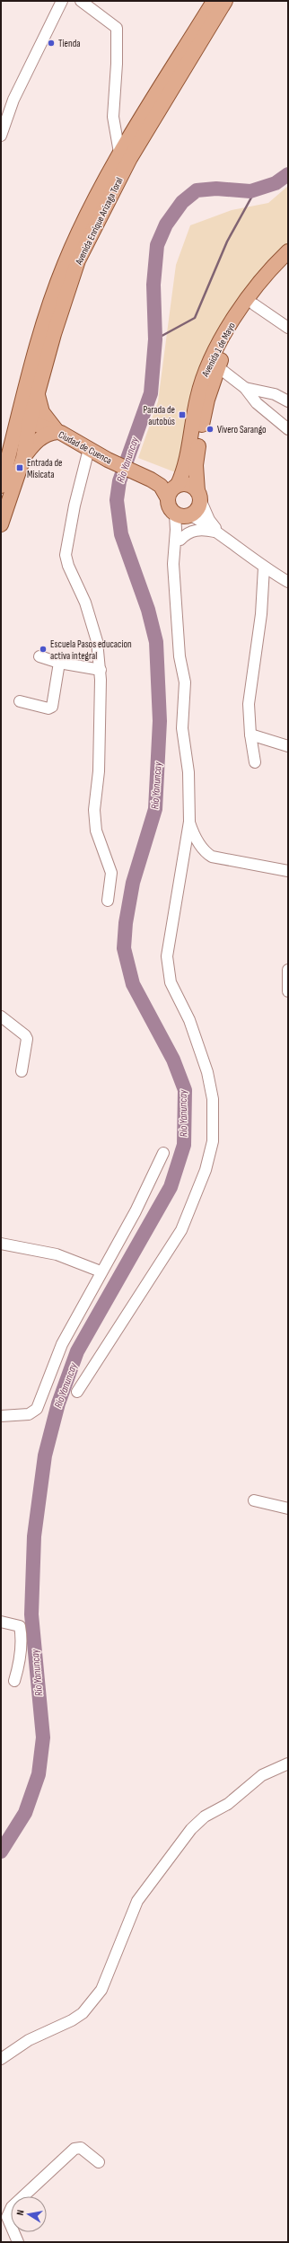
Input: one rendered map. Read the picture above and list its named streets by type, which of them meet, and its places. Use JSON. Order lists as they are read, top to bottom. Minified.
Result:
{"streets":{"main road":["Avenida Enrique Arízaga Toral","Avenida 1 de Mayo","Ciudad de Cuenca"]},"crossings":[["Avenida Enrique Arízaga Toral","Ciudad de Cuenca"],["Avenida 1 de Mayo","Ciudad de Cuenca"]],"water":["Río Yanuncay"],"places":{"other":["Tienda","Vivero Sarango","Escuela Pasos educacion activa integral"],"transit":["Parada de autobús","Entrada de Misicata"]},"north":"left"}
